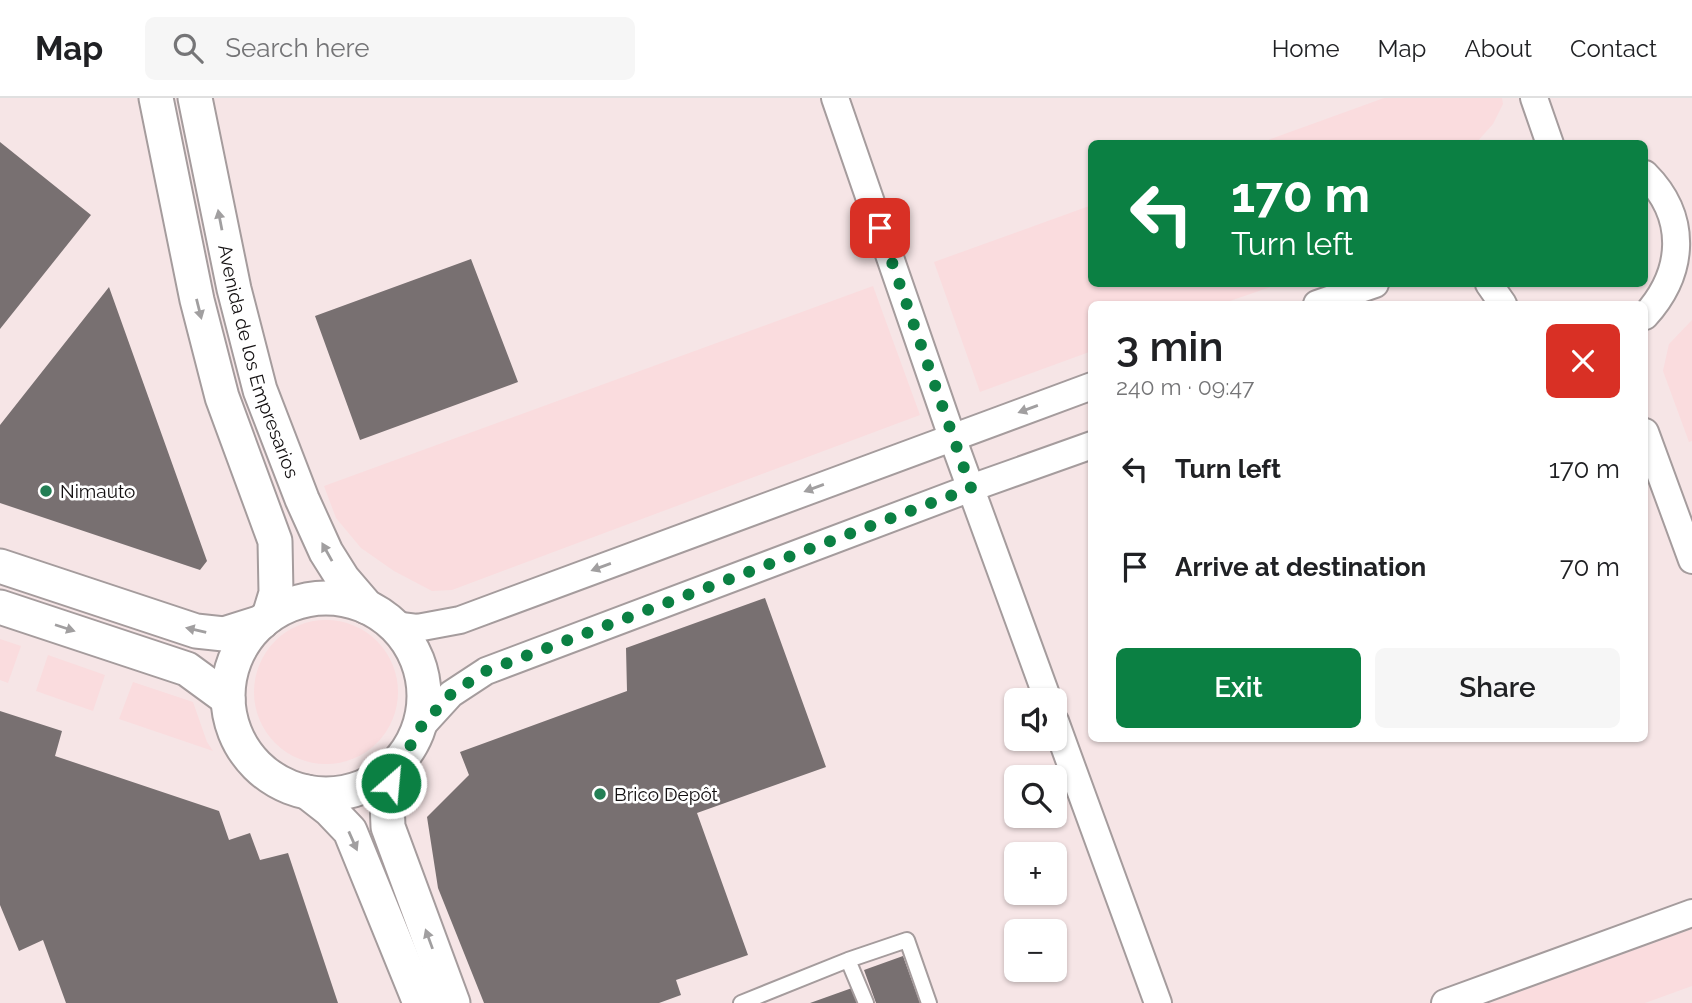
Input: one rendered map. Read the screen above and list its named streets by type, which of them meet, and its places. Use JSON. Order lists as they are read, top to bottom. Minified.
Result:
{"streets":{"street":["Avenida de los Empresarios"]},"places":["Nimauto","Brico Depôt"],"page":{"header":"Map","search":"Search here","nav":["Home","Map","About","Contact"],"turn":["170 m","Turn left"],"heading":["3 min","240 m · 09:47"],"list":[{"name":"Turn left","value":"170 m"},{"name":"Arrive at destination","value":"70 m"}],"buttons":["Exit","Share"],"map_buttons":["+","−"]}}
